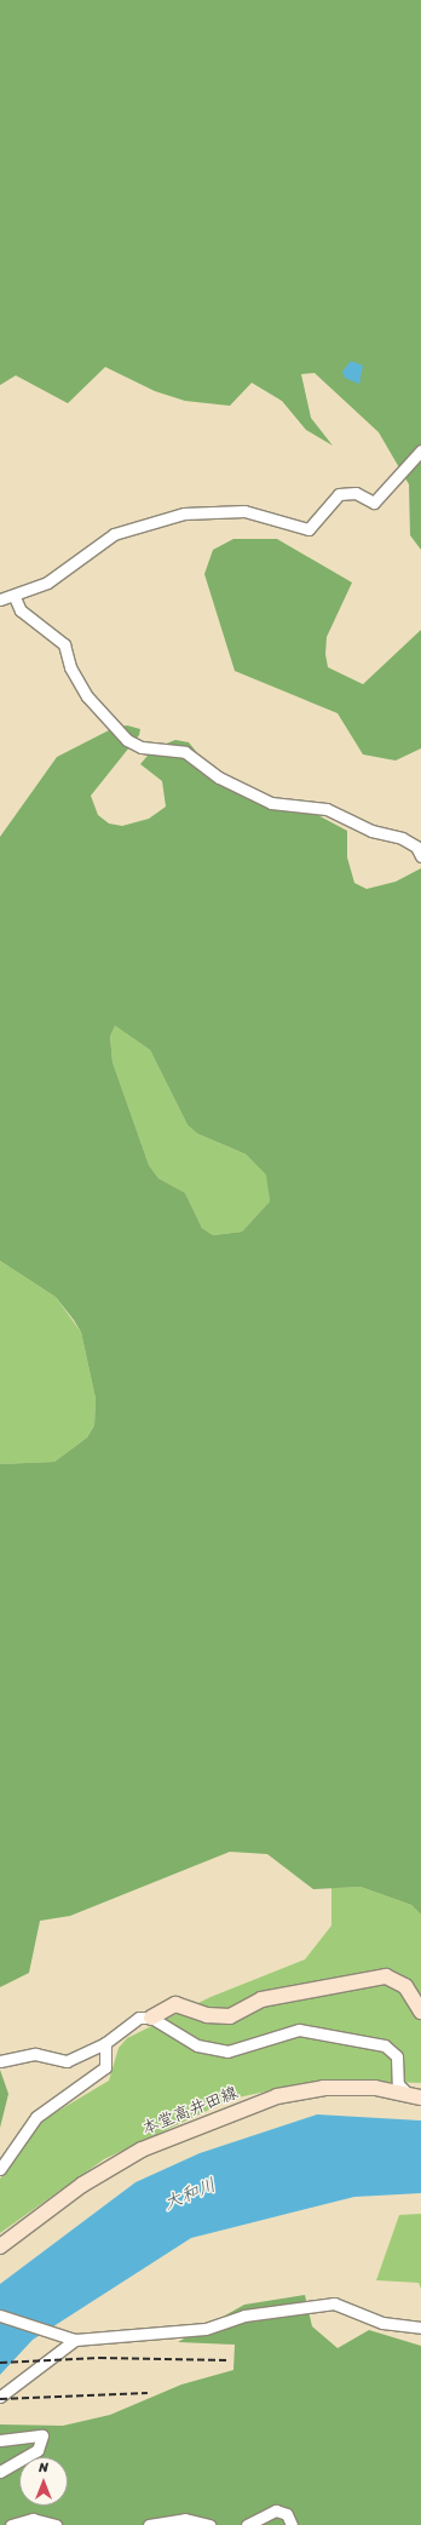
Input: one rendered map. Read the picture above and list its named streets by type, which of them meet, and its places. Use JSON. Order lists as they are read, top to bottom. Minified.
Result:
{"streets":{"main road":["本堂高井田線"]},"water":["大和川"],"north":"top"}
